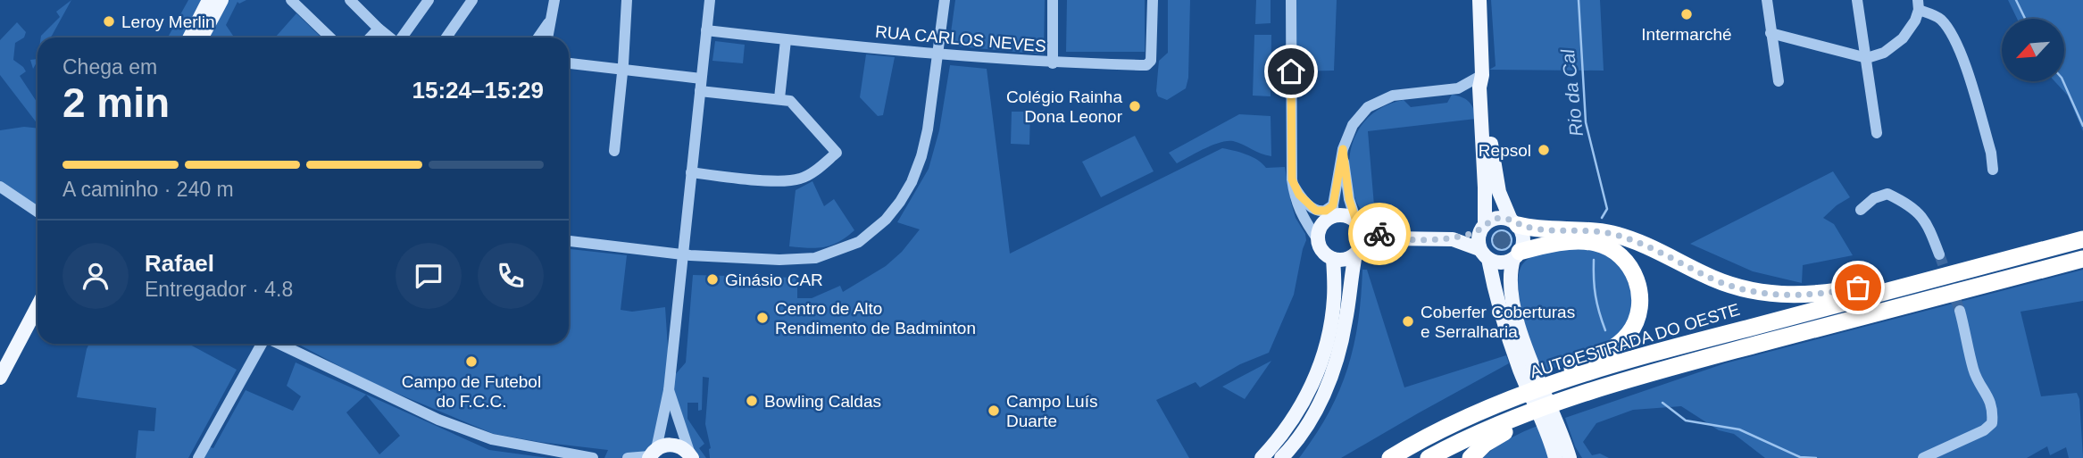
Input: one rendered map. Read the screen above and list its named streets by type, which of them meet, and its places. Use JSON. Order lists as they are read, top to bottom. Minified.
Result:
{"streets":{"highway":["AUTOESTRADA DO OESTE"],"street":["RUA CARLOS NEVES"]},"water":["Rio da Cal"],"places":["Intermarché","Leroy Merlin","Colégio Rainha Dona Leonor","Repsol","Ginásio CAR","Centro de Alto Rendimento de Badminton","Coberfer Coberturas e Serralharia","Campo de Futebol do F.C.C.","Bowling Caldas","Campo Luís Duarte"],"north":"bottom left","page":{"heading":["2 min","Chega em","15:24–15:29"],"panel":["Rafael","Entregador · 4.8"],"bar":"A caminho · 240 m"}}
